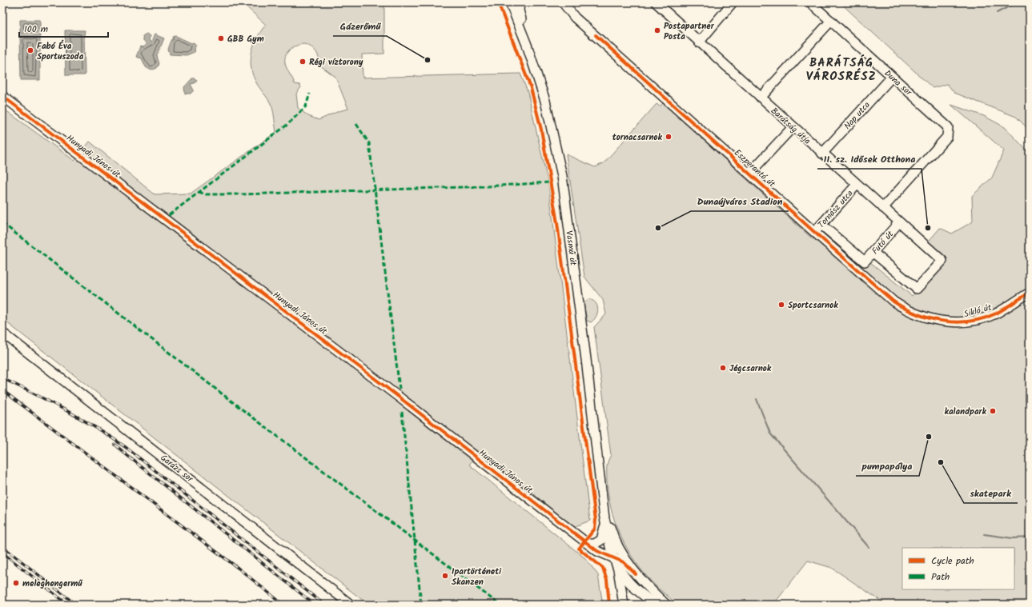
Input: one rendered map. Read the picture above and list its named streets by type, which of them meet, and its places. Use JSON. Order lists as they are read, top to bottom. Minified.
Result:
{"streets":{"street":["Duna sor","Nap utca","Barátság útja","Hunyadi János út","Eszperantó út","Tornász utca","Futó út","Vasmű út","Sikló út","Garázs sor"]},"crossings":[["Duna sor","Nap utca"],["Duna sor","Barátság útja"],["Nap utca","Barátság útja"],["Barátság útja","Tornász utca"],["Barátság útja","Futó út"],["Eszperantó út","Tornász utca"],["Eszperantó út","Sikló út"],["Tornász utca","Futó út"]],"districts":["BARÁTSÁG VÁROSRÉSZ"],"places":["Postapartner Posta","GBB Gym","Fabó Éva Sportuszoda","Gázerőmű","Régi víztorony","tornacsarnok","Dunaújváros Stadion","II. sz. Idősek Otthona","Sportcsarnok","Jégcsarnok","kalandpark","pumpapálya","skatepark","Ipartörténeti Skanzen","meleghengermű"],"legend":["Cycle path","Path"],"scale_bar":"100 m"}
